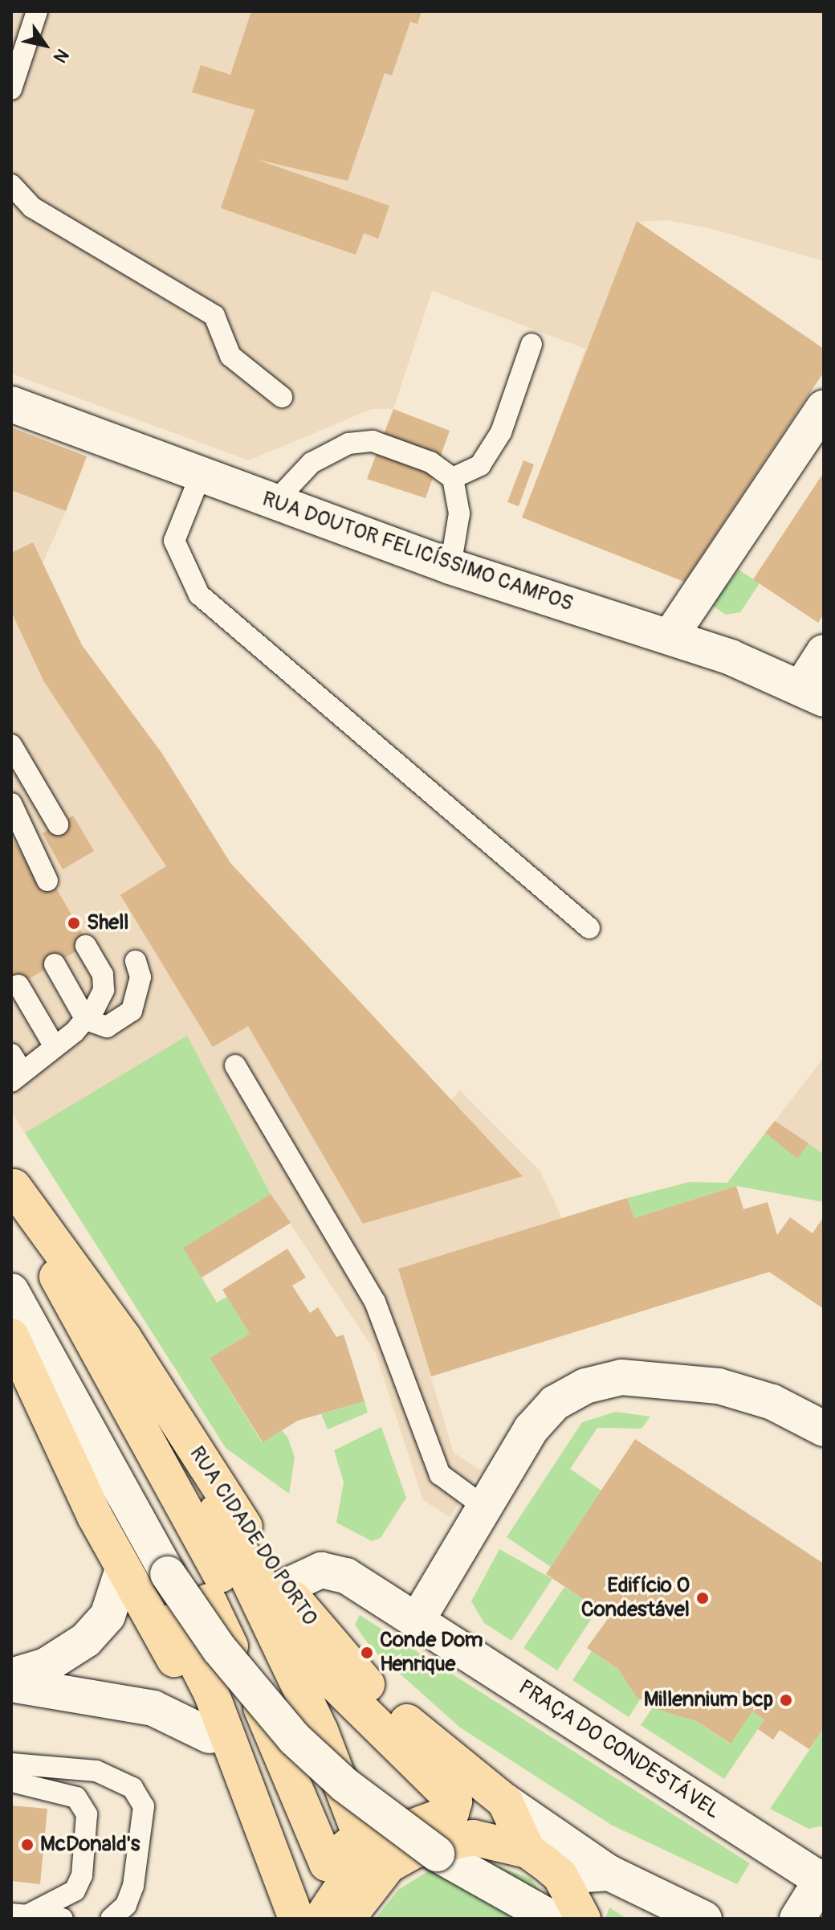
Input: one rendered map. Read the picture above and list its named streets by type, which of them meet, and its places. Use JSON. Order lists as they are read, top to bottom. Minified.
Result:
{"streets":{"main road":["RUA CIDADE DO PORTO"],"street":["RUA DOUTOR FELICÍSSIMO CAMPOS","PRAÇA DO CONDESTÁVEL"]},"crossings":[["RUA CIDADE DO PORTO","PRAÇA DO CONDESTÁVEL"]],"places":["Shell","Edifício O Condestável","Conde Dom Henrique","Millennium bcp","McDonald's"],"north":"bottom right"}
